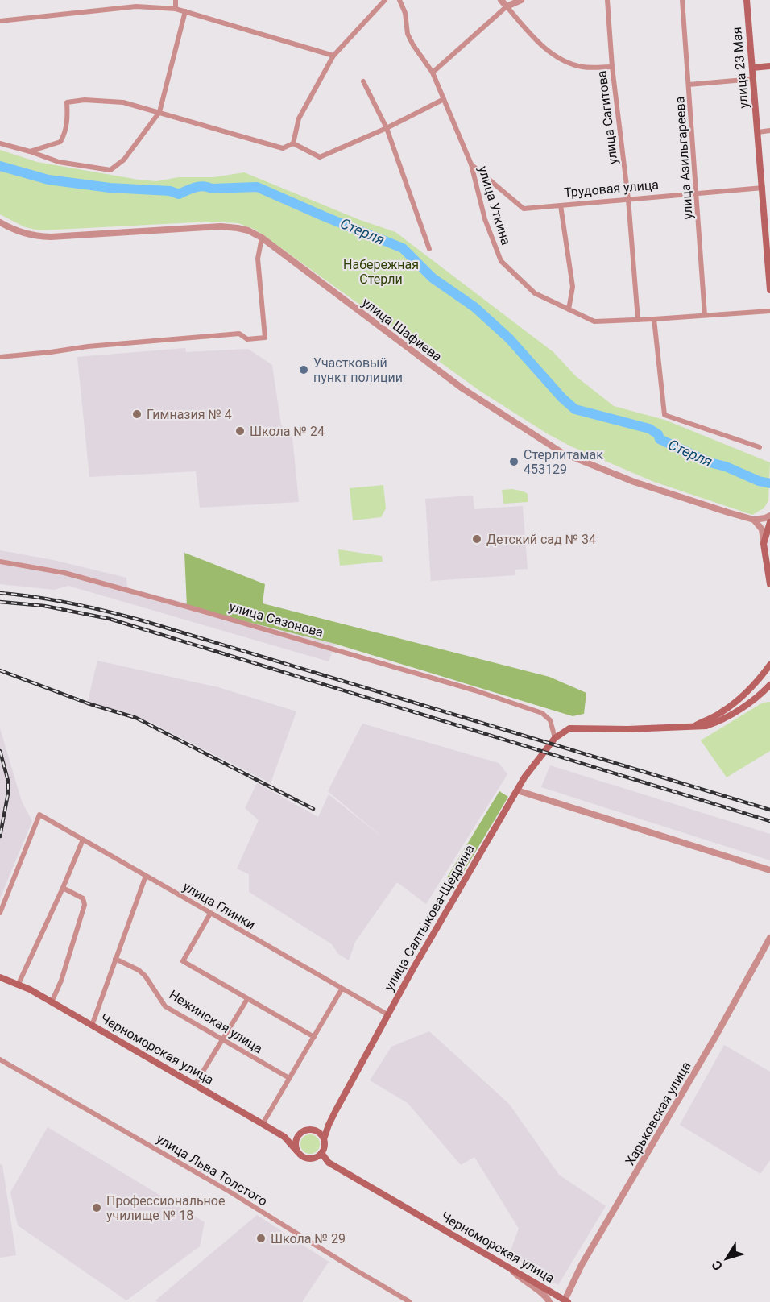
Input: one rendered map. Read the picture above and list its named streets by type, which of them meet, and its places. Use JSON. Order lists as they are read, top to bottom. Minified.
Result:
{"streets":{"main road":["улица 23 Мая","улица Салтыкова-Щедрина","Черноморская улица"],"street":["улица Сагитова","улица Азильгареева","Трудовая улица","улица Уткина","улица Шафиева","улица Сазонова","улица Глинки","Нежинская улица","Харьковская улица","улица Льва Толстого"]},"crossings":[["улица 23 Мая","Трудовая улица"],["улица Сагитова","Трудовая улица"],["улица Сагитова","улица Уткина"],["улица Азильгареева","Трудовая улица"],["улица Азильгареева","улица Уткина"],["Трудовая улица","улица Уткина"],["улица Сазонова","улица Салтыкова-Щедрина"],["улица Глинки","улица Салтыкова-Щедрина"],["улица Салтыкова-Щедрина","Черноморская улица"],["Черноморская улица","Харьковская улица"]],"water":["Стерля"],"parks":["Набережная Стерли"],"places":["Участковый пункт полиции","Гимназия № 4","Школа № 24","Стерлитамак 453129","Детский сад № 34","Профессиональное училище № 18","Школа № 29"],"north":"bottom left"}
